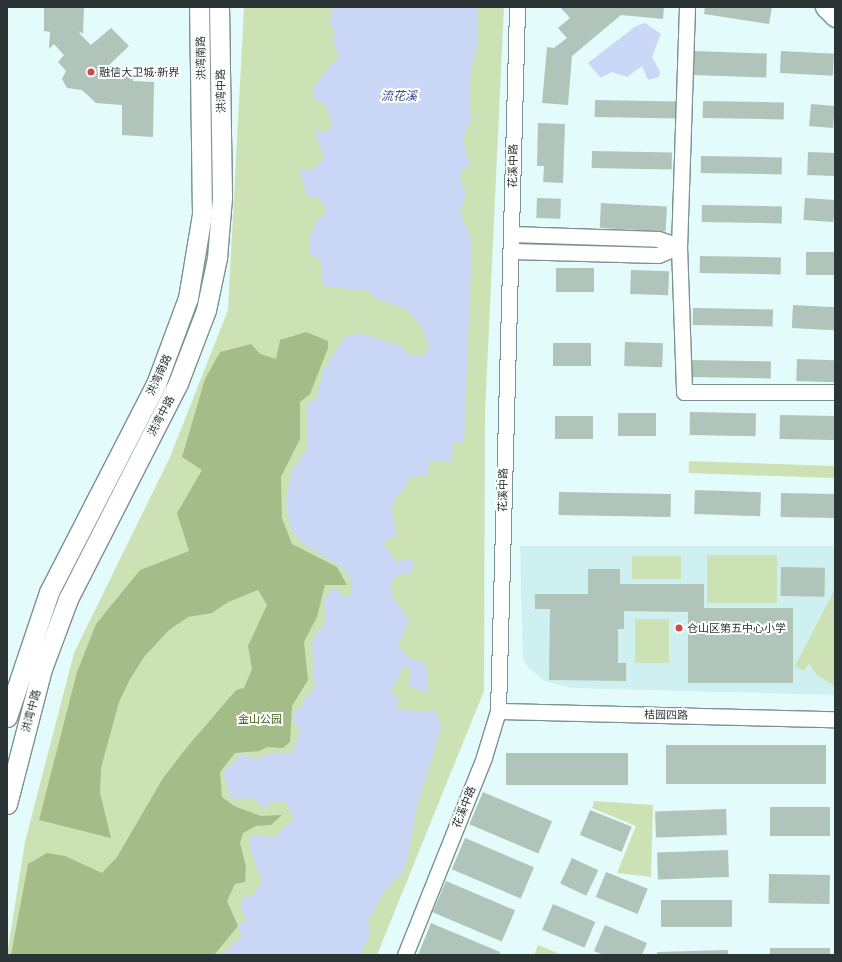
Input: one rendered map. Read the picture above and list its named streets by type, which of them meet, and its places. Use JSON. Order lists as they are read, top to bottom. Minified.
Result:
{"streets":{"main road":["洪湾南路","洪湾中路"],"street":["花溪中路","桔园四路"]},"crossings":[["花溪中路","桔园四路"]],"water":["流花溪"],"parks":["金山公园"],"places":["融信大卫城·新界","仓山区第五中心小学"]}
